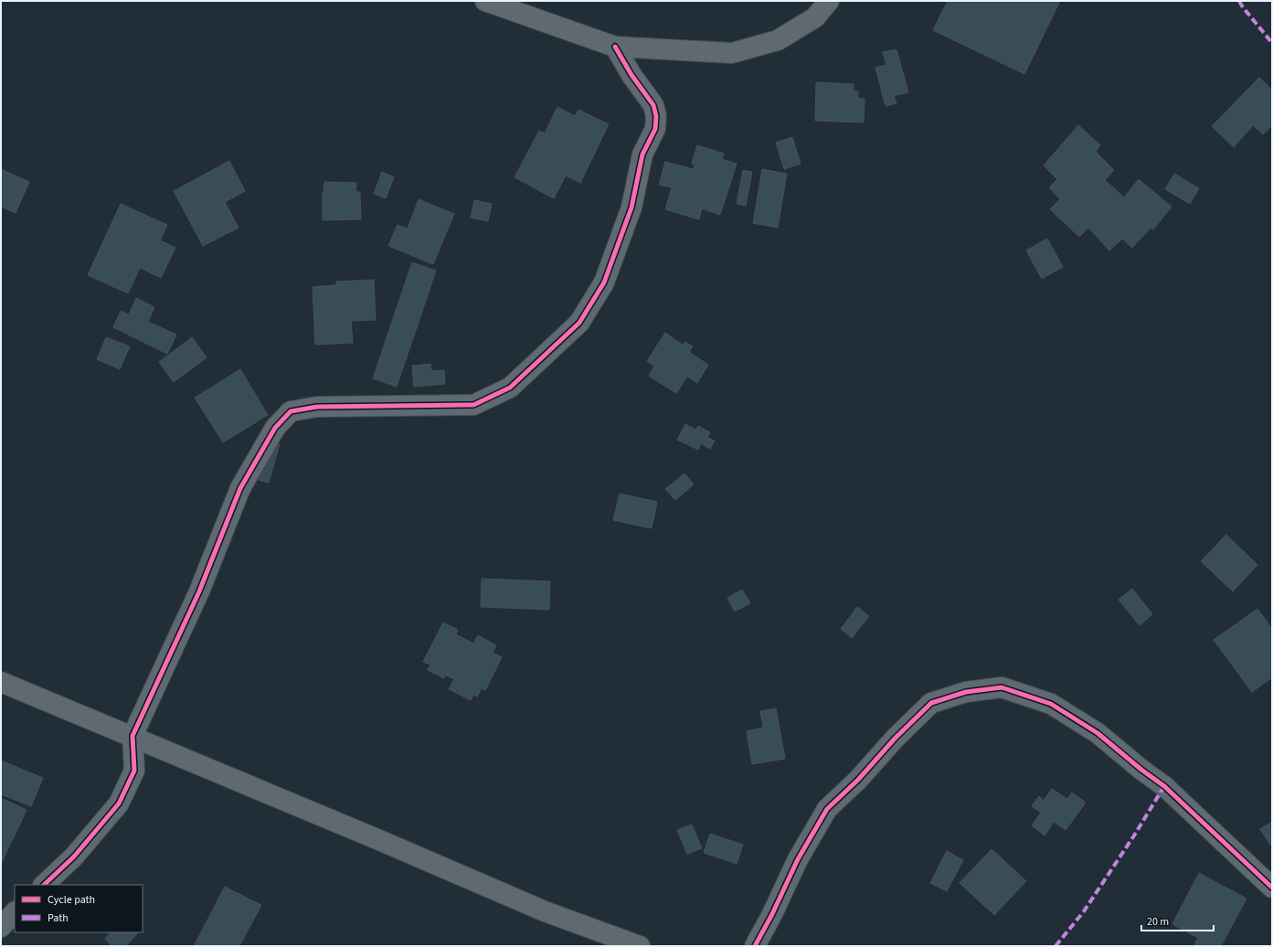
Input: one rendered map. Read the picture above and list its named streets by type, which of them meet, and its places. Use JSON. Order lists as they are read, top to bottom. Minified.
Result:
{"legend":["Cycle path","Path"],"scale_bar":"20 m"}
